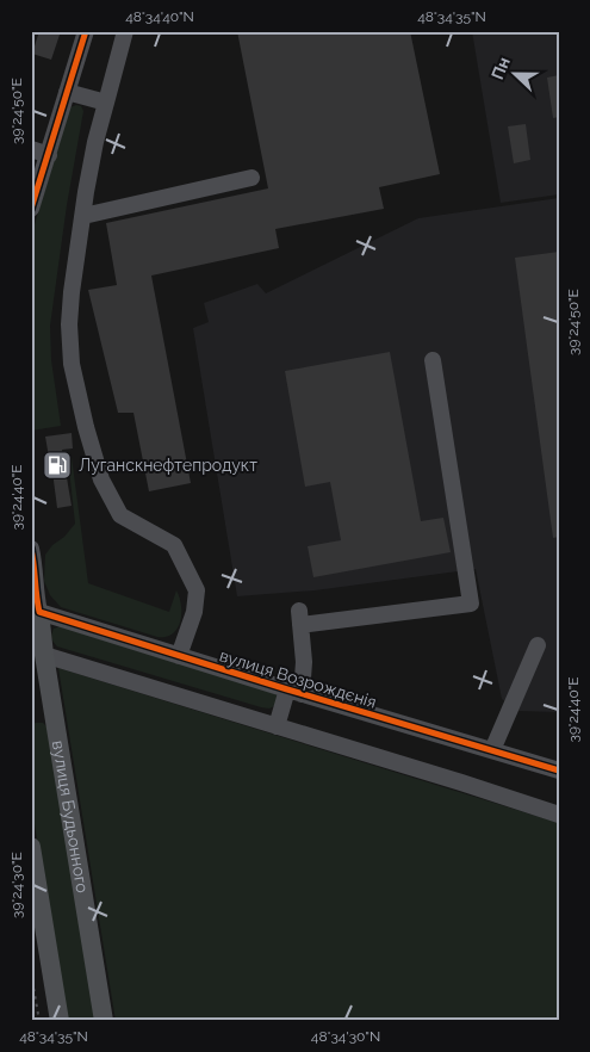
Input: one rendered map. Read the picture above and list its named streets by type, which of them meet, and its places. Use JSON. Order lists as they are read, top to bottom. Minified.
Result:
{"streets":{"main road":["вулиця Будьонного"],"street":["вулиця Возрождєнія"]},"crossings":[["вулиця Возрождєнія","вулиця Будьонного"]],"places":{"fuel station":["Луганскнефтепродукт"]},"north":"left","coordinates":["48°34'40\"N","48°34'35\"N","39°24'50\"E","39°24'40\"E","39°24'30\"E","48°34'30\"N"]}
